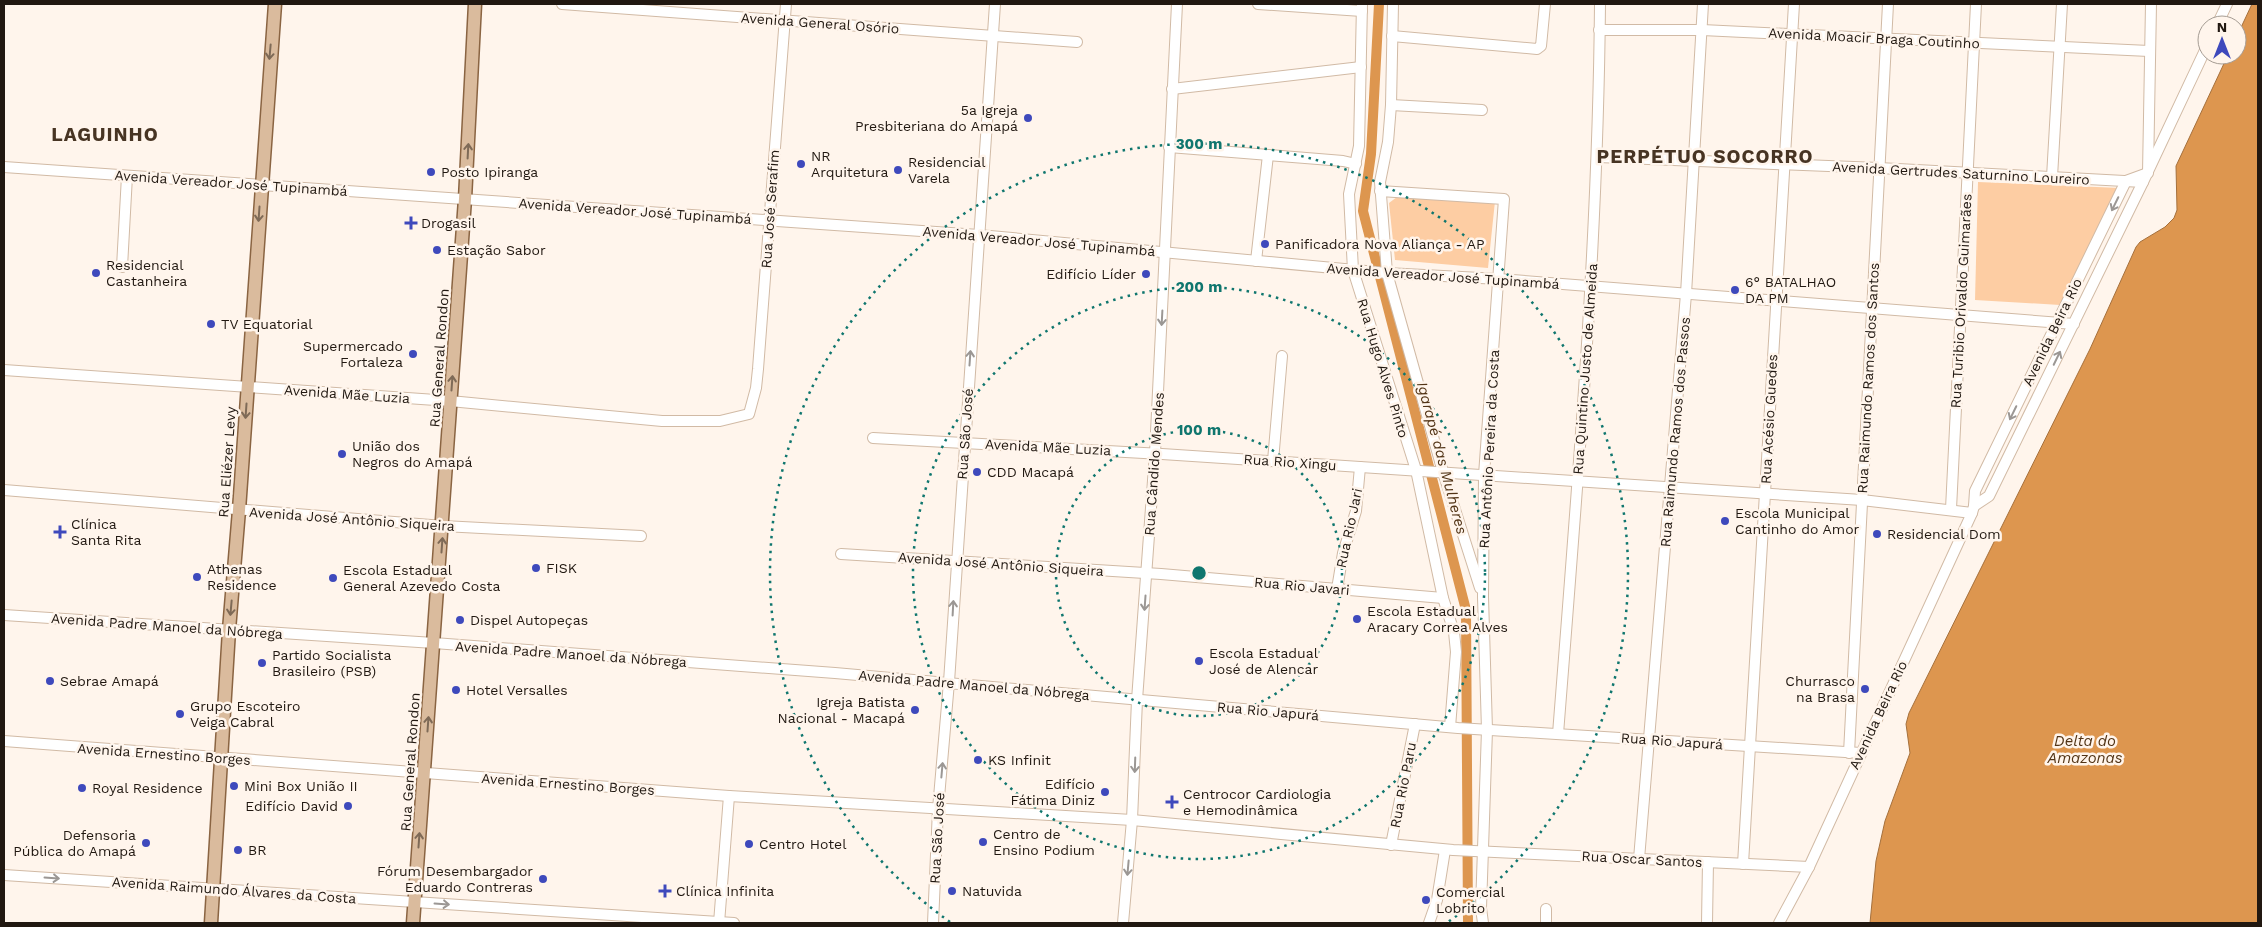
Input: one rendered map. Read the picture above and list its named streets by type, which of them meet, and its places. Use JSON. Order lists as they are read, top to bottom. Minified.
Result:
{"streets":{"main road":["Rua General Rondon","Rua Eliézer Levy"],"street":["Avenida General Osório","Avenida Moacir Braga Coutinho","Avenida Gertrudes Saturnino Loureiro","Avenida Vereador José Tupinambá","Rua José Serafim","Rua Turibio Orivaldo Guimarães","Avenida Beira Rio","Rua Hugo Alves Pinto","Rua Quintino Justo de Almeida","Rua Raimundo Ramos dos Santos","Avenida Mãe Luzia","Rua Acésio Guedes","Rua Raimundo Ramos dos Passos","Rua São José","Rua Antônio Pereira da Costa","Rua Rio Xingu","Rua Cândido Mendes","Avenida José Antônio Siqueira","Rua Rio Jari","Rua Rio Javari","Avenida Padre Manoel da Nóbrega","Rua Rio Japurá","Avenida Ernestino Borges","Rua Rio Paru","Rua Oscar Santos","Avenida Raimundo Álvares da Costa"]},"crossings":[["Avenida General Osório","Rua José Serafim"],["Avenida General Osório","Rua São José"],["Avenida Moacir Braga Coutinho","Rua Turibio Orivaldo Guimarães"],["Avenida Moacir Braga Coutinho","Rua Quintino Justo de Almeida"],["Avenida Moacir Braga Coutinho","Rua Raimundo Ramos dos Santos"],["Avenida Moacir Braga Coutinho","Rua Acésio Guedes"],["Avenida Moacir Braga Coutinho","Rua Raimundo Ramos dos Passos"],["Avenida Gertrudes Saturnino Loureiro","Rua Turibio Orivaldo Guimarães"],["Avenida Gertrudes Saturnino Loureiro","Avenida Beira Rio"],["Avenida Gertrudes Saturnino Loureiro","Rua Quintino Justo de Almeida"],["Avenida Gertrudes Saturnino Loureiro","Rua Raimundo Ramos dos Santos"],["Avenida Gertrudes Saturnino Loureiro","Rua Acésio Guedes"],["Avenida Gertrudes Saturnino Loureiro","Rua Raimundo Ramos dos Passos"],["Avenida Vereador José Tupinambá","Rua José Serafim"],["Avenida Vereador José Tupinambá","Rua Turibio Orivaldo Guimarães"],["Avenida Vereador José Tupinambá","Avenida Beira Rio"],["Avenida Vereador José Tupinambá","Rua General Rondon"],["Avenida Vereador José Tupinambá","Rua Hugo Alves Pinto"],["Avenida Vereador José Tupinambá","Rua Quintino Justo de Almeida"],["Avenida Vereador José Tupinambá","Rua Raimundo Ramos dos Santos"],["Avenida Vereador José Tupinambá","Rua Acésio Guedes"],["Avenida Vereador José Tupinambá","Rua Raimundo Ramos dos Passos"],["Avenida Vereador José Tupinambá","Rua São José"],["Avenida Vereador José Tupinambá","Rua Antônio Pereira da Costa"],["Avenida Vereador José Tupinambá","Rua Eliézer Levy"],["Avenida Vereador José Tupinambá","Rua Cândido Mendes"],["Rua José Serafim","Avenida Mãe Luzia"],["Avenida Beira Rio","Rua Rio Japurá"],["Avenida Beira Rio","Rua Oscar Santos"],["Rua General Rondon","Avenida Mãe Luzia"],["Rua General Rondon","Avenida José Antônio Siqueira"],["Rua General Rondon","Avenida Padre Manoel da Nóbrega"],["Rua General Rondon","Avenida Ernestino Borges"],["Rua General Rondon","Avenida Raimundo Álvares da Costa"],["Rua Hugo Alves Pinto","Rua Antônio Pereira da Costa"],["Rua Hugo Alves Pinto","Rua Rio Xingu"],["Rua Hugo Alves Pinto","Rua Rio Javari"],["Rua Hugo Alves Pinto","Rua Rio Japurá"],["Rua Quintino Justo de Almeida","Rua Rio Japurá"],["Rua Raimundo Ramos dos Santos","Rua Rio Japurá"],["Avenida Mãe Luzia","Rua São José"],["Avenida Mãe Luzia","Rua Eliézer Levy"],["Avenida Mãe Luzia","Rua Rio Xingu"],["Avenida Mãe Luzia","Rua Cândido Mendes"],["Rua Acésio Guedes","Rua Rio Japurá"],["Rua Acésio Guedes","Rua Oscar Santos"],["Rua Raimundo Ramos dos Passos","Rua Rio Japurá"],["Rua Raimundo Ramos dos Passos","Rua Oscar Santos"],["Rua São José","Avenida José Antônio Siqueira"],["Rua São José","Avenida Padre Manoel da Nóbrega"],["Rua São José","Avenida Ernestino Borges"],["Rua Antônio Pereira da Costa","Rua Rio Japurá"],["Rua Antônio Pereira da Costa","Rua Oscar Santos"],["Rua Eliézer Levy","Avenida José Antônio Siqueira"],["Rua Eliézer Levy","Avenida Padre Manoel da Nóbrega"],["Rua Eliézer Levy","Avenida Ernestino Borges"],["Rua Eliézer Levy","Avenida Raimundo Álvares da Costa"],["Rua Rio Xingu","Rua Cândido Mendes"],["Rua Rio Xingu","Rua Rio Jari"],["Rua Cândido Mendes","Avenida José Antônio Siqueira"],["Rua Cândido Mendes","Avenida Padre Manoel da Nóbrega"],["Rua Cândido Mendes","Rua Rio Japurá"],["Rua Cândido Mendes","Avenida Ernestino Borges"],["Avenida José Antônio Siqueira","Rua Rio Javari"],["Rua Rio Jari","Rua Rio Javari"],["Avenida Padre Manoel da Nóbrega","Rua Rio Japurá"],["Rua Rio Japurá","Rua Rio Paru"]],"one_way":["Rua General Rondon","Rua São José","Rua Eliézer Levy","Rua Cândido Mendes","Avenida Raimundo Álvares da Costa"],"districts":["LAGUINHO","PERPÉTUO SOCORRO"],"water":["Igarapé das Mulheres","Delta do Amazonas"],"places":{"other":["5a Igreja Presbiteriana do Amapá","NR Arquitetura","Residencial Varela","Posto Ipiranga","Panificadora Nova Aliança - AP","Estação Sabor","Residencial Castanheira","Edifício Líder","6° BATALHAO DA PM","TV Equatorial","Supermercado Fortaleza","União dos Negros do Amapá","CDD Macapá","Escola Municipal Cantinho do Amor","Residencial Dom","FISK","Athenas Residence","Escola Estadual General Azevedo Costa","Escola Estadual Aracary Correa Alves","Dispel Autopeças","Escola Estadual José de Alencar","Partido Socialista Brasileiro (PSB)","Sebrae Amapá","Churrasco na Brasa","Hotel Versalles","Igreja Batista Nacional - Macapá","Grupo Escoteiro Veiga Cabral","KS Infinit","Mini Box União II","Royal Residence","Edifício Fátima Diniz","Edifício David","Centro de Ensino Podium","Defensoria Pública do Amapá","Centro Hotel","BR","Fórum Desembargador Eduardo Contreras","Natuvida","Comercial Lobrito"],"health":["Drogasil","Clínica Santa Rita","Centrocor Cardiologia e Hemodinâmica","Clínica Infinita"]},"north":"top","rings":["300 m","200 m","100 m"]}
